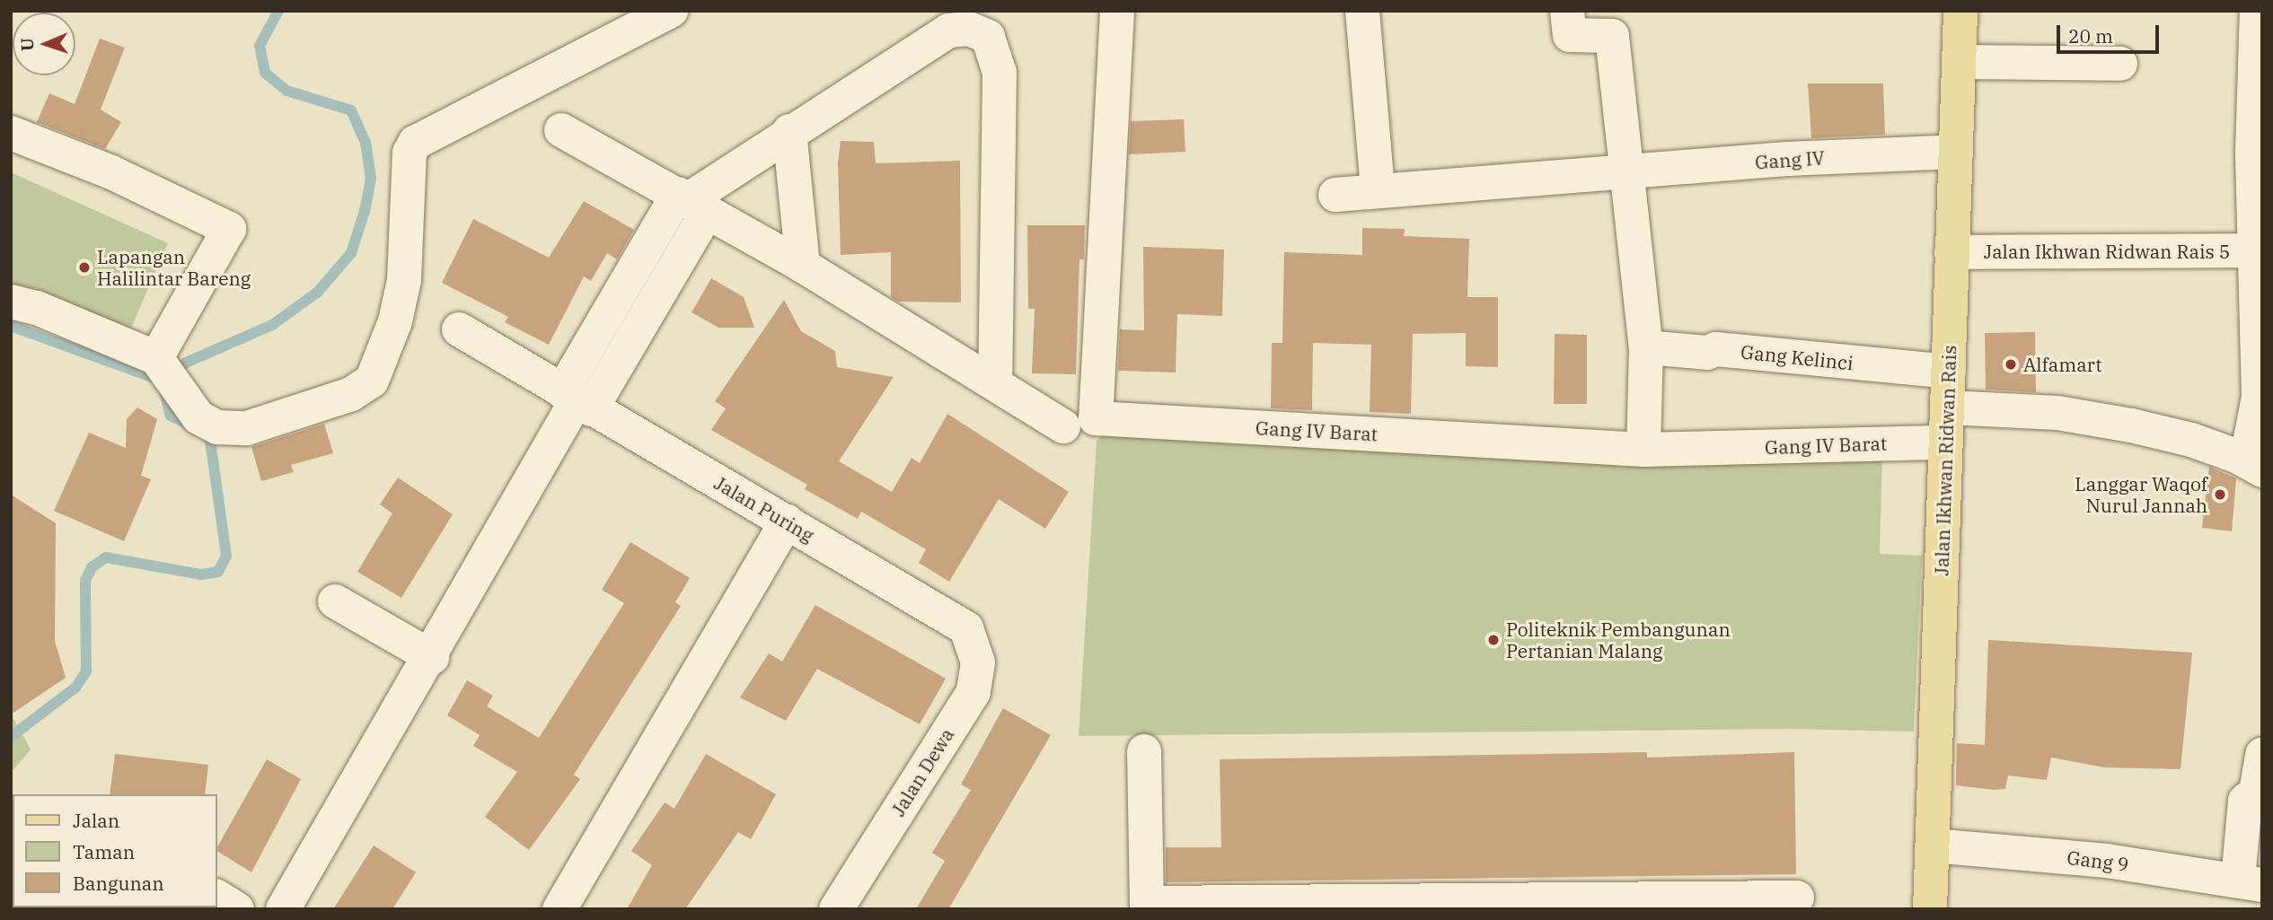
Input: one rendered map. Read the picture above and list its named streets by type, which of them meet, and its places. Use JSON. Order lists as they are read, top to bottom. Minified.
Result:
{"streets":{"main road":["Jalan Ikhwan Ridwan Rais"],"street":["Gang IV","Jalan Ikhwan Ridwan Rais 5","Gang Kelinci","Gang IV Barat","Jalan Puring","Jalan Dewa","Gang 9"]},"crossings":[["Gang IV","Jalan Ikhwan Ridwan Rais"],["Jalan Ikhwan Ridwan Rais 5","Jalan Ikhwan Ridwan Rais"],["Gang Kelinci","Jalan Ikhwan Ridwan Rais"],["Gang IV Barat","Jalan Ikhwan Ridwan Rais"],["Jalan Ikhwan Ridwan Rais","Gang 9"],["Jalan Puring","Jalan Dewa"]],"places":["Lapangan Halilintar Bareng","Alfamart","Langgar Waqof Nurul Jannah","Politeknik Pembangunan Pertanian Malang"],"legend":["Jalan","Taman","Bangunan"],"scale_bar":"20 m","north":"left"}
